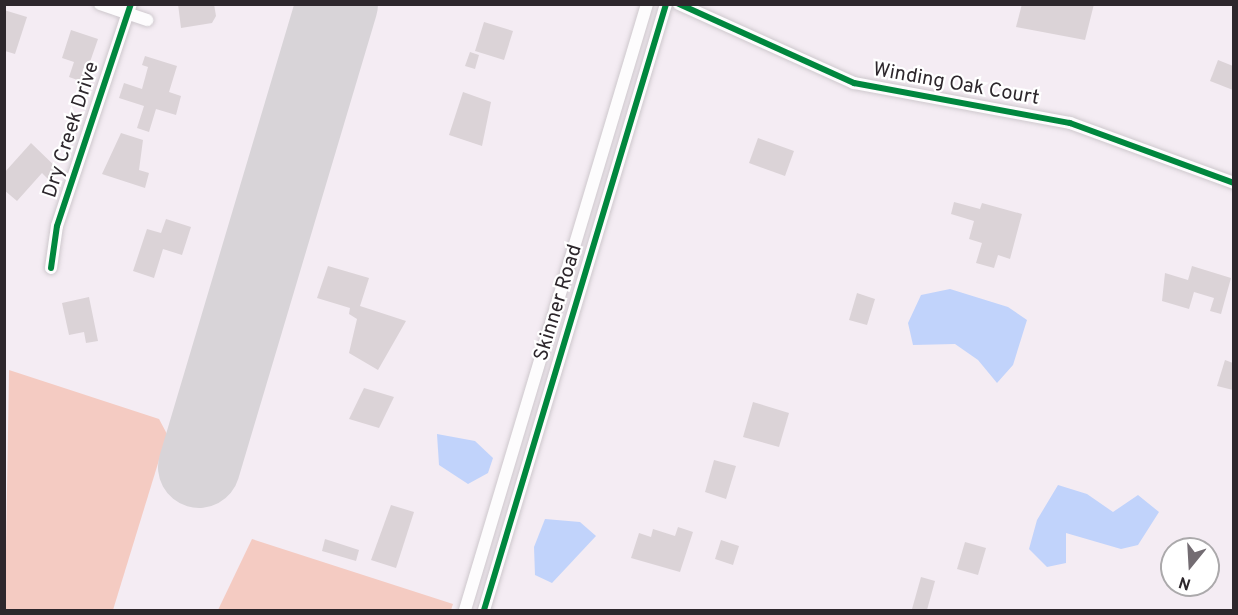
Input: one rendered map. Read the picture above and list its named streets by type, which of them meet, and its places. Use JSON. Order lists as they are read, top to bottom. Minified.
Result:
{"streets":{"street":["Winding Oak Court","Dry Creek Drive","Skinner Road"]},"north":"bottom"}
